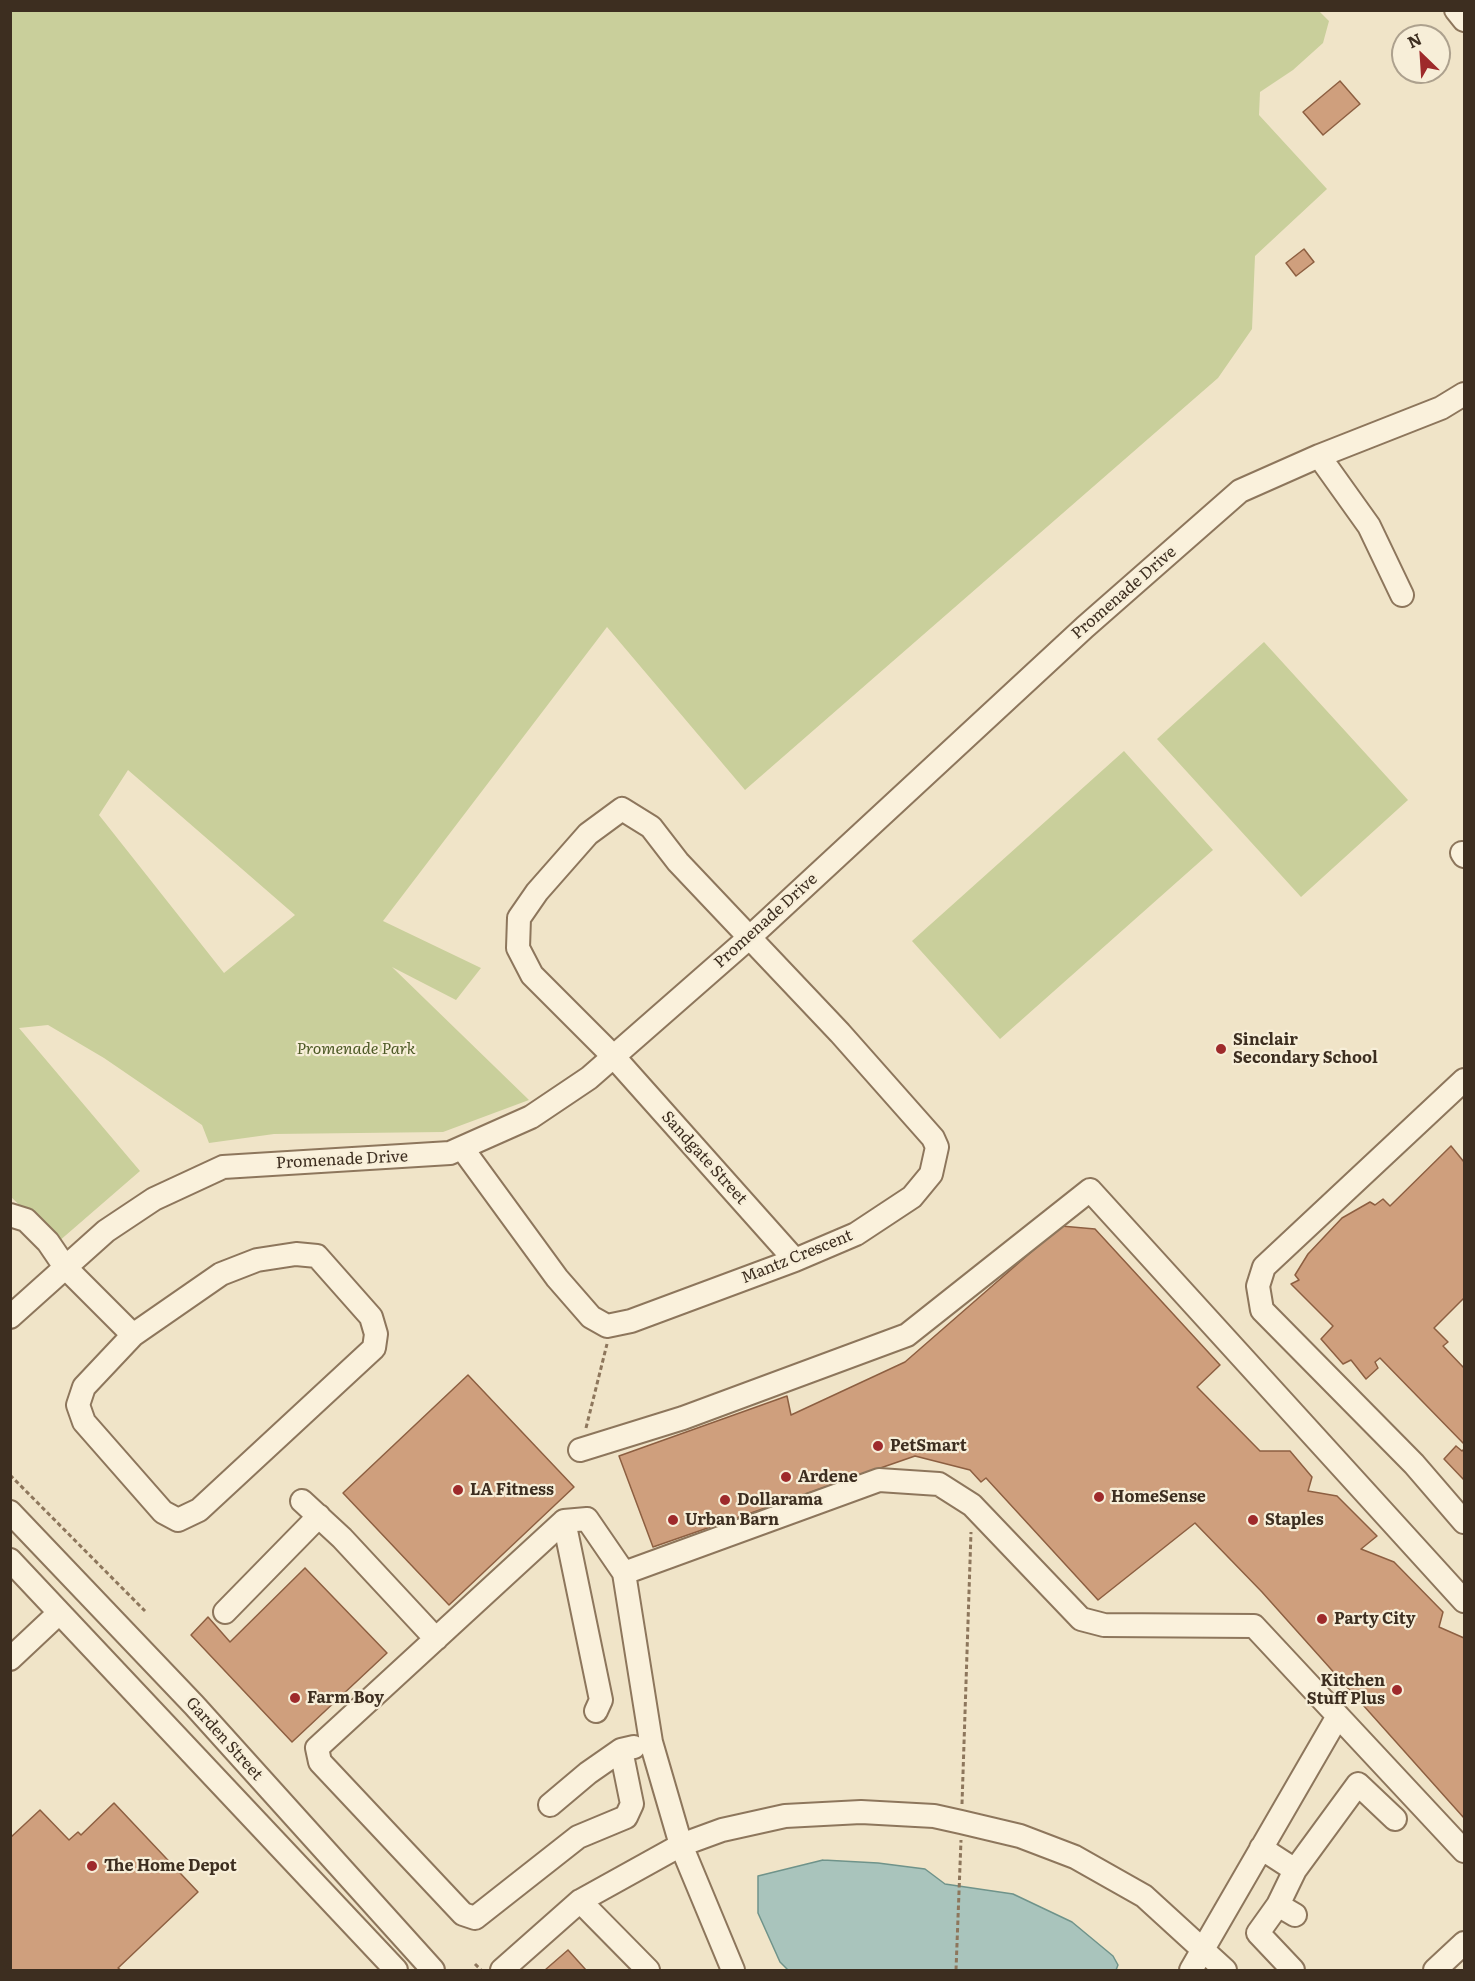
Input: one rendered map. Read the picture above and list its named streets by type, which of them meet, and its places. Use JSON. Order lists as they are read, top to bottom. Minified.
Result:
{"streets":{"street":["Promenade Drive","Sandgate Street","Mantz Crescent","Garden Street"]},"crossings":[["Promenade Drive","Sandgate Street"],["Promenade Drive","Mantz Crescent"],["Sandgate Street","Mantz Crescent"]],"parks":["Promenade Park"],"places":["Sinclair Secondary School","PetSmart","Ardene","LA Fitness","HomeSense","Dollarama","Urban Barn","Staples","Party City","Kitchen Stuff Plus","Farm Boy","The Home Depot"],"north":"top left"}
